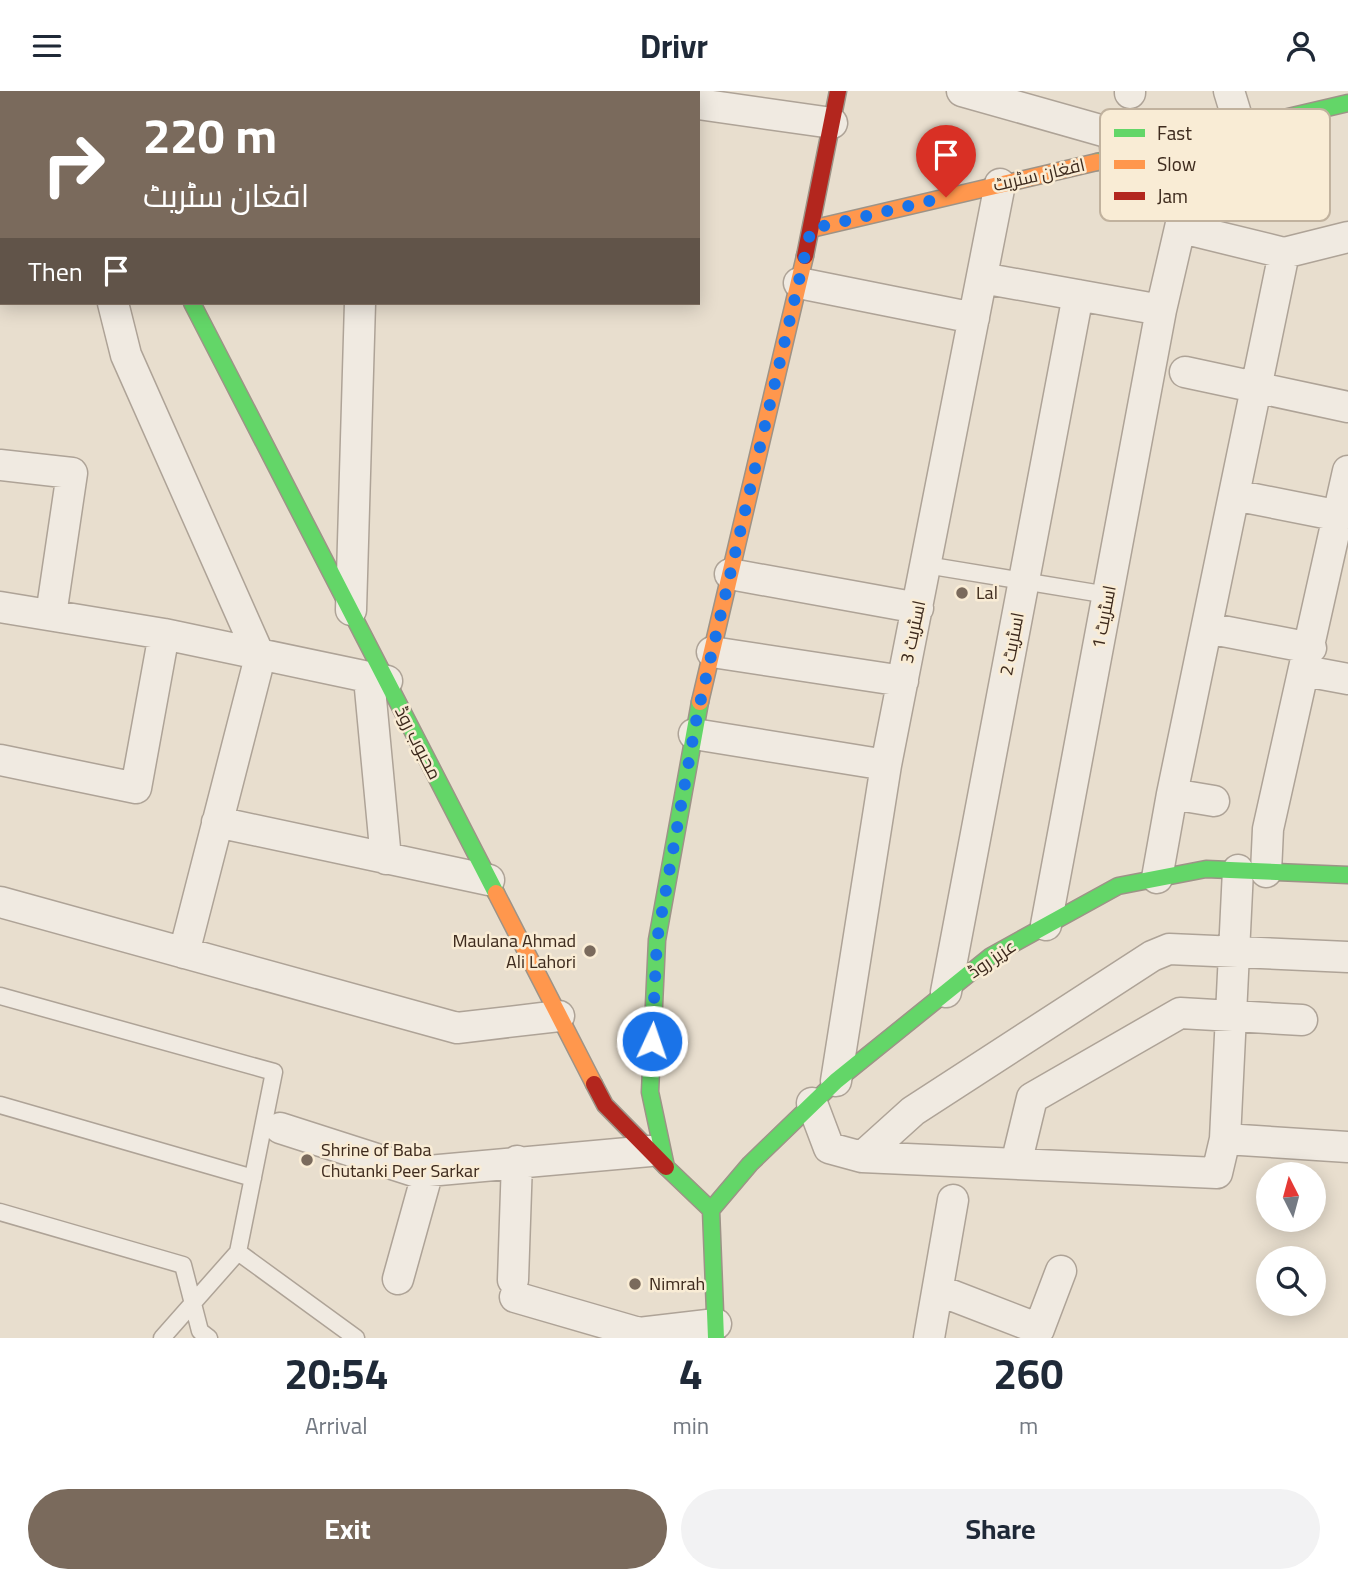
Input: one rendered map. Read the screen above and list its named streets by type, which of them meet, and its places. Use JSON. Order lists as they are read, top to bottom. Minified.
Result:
{"streets":{"main road":["افغان سٹریٹ","محبوب روڈ","عزیز روڈ"],"street":["اسٹریٹ 1","اسٹریٹ 3","اسٹریٹ 2"]},"crossings":[["افغان سٹریٹ","اسٹریٹ 3"],["اسٹریٹ 1","عزیز روڈ"],["اسٹریٹ 3","عزیز روڈ"],["اسٹریٹ 2","عزیز روڈ"],["محبوب روڈ","عزیز روڈ"]],"places":["Lal","Maulana Ahmad Ali Lahori","Shrine of Baba Chutanki Peer Sarkar","Nimrah"],"legend":["Fast","Slow","Jam"],"north":"top","page":{"header":"Drivr","turn":["220 m","افغان سٹریٹ"],"then":"Then","eta":["20:54","Arrival","4","min","260","m"],"buttons":["Exit","Share"]}}
